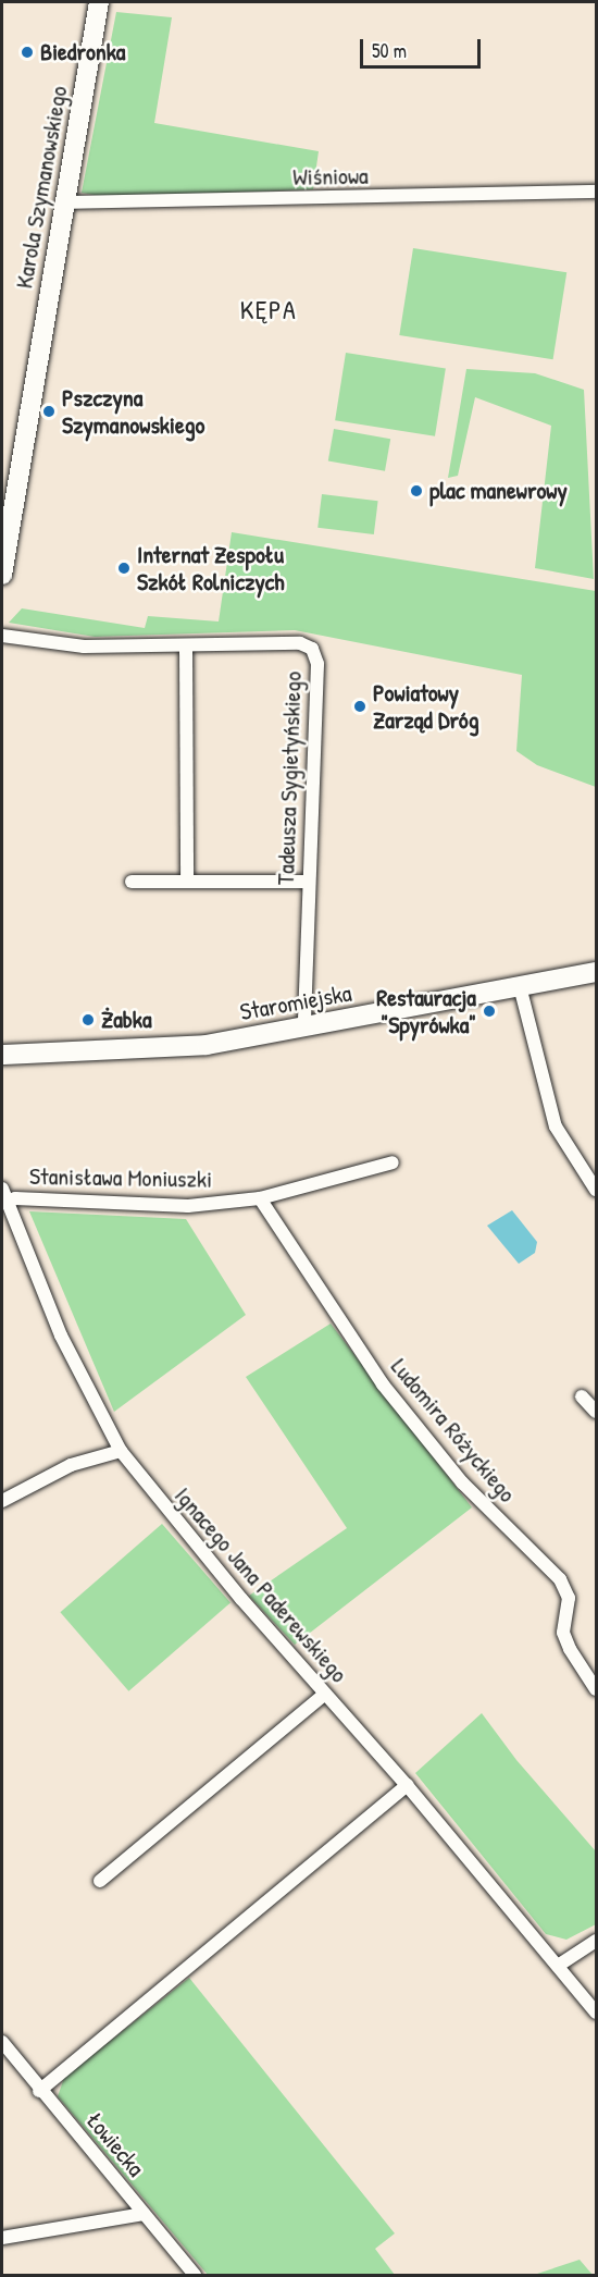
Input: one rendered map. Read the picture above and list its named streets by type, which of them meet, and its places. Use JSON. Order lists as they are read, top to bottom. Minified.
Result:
{"streets":{"street":["Wiśniowa","Karola Szymanowskiego","Tadeusza Sygietyńskiego","Staromiejska","Stanisława Moniuszki","Ludomira Różyckiego","Ignacego Jana Paderewskiego","Łowiecka"]},"crossings":[["Wiśniowa","Karola Szymanowskiego"],["Tadeusza Sygietyńskiego","Staromiejska"],["Stanisława Moniuszki","Ludomira Różyckiego"],["Stanisława Moniuszki","Ignacego Jana Paderewskiego"]],"districts":["KĘPA"],"places":["Biedronka","Pszczyna Szymanowskiego","plac manewrowy","Internat Zespołu Szkół Rolniczych","Powiatowy Zarząd Dróg","Restauracja \"Spyrówka\"","Żabka"],"scale_bar":"50 m"}
